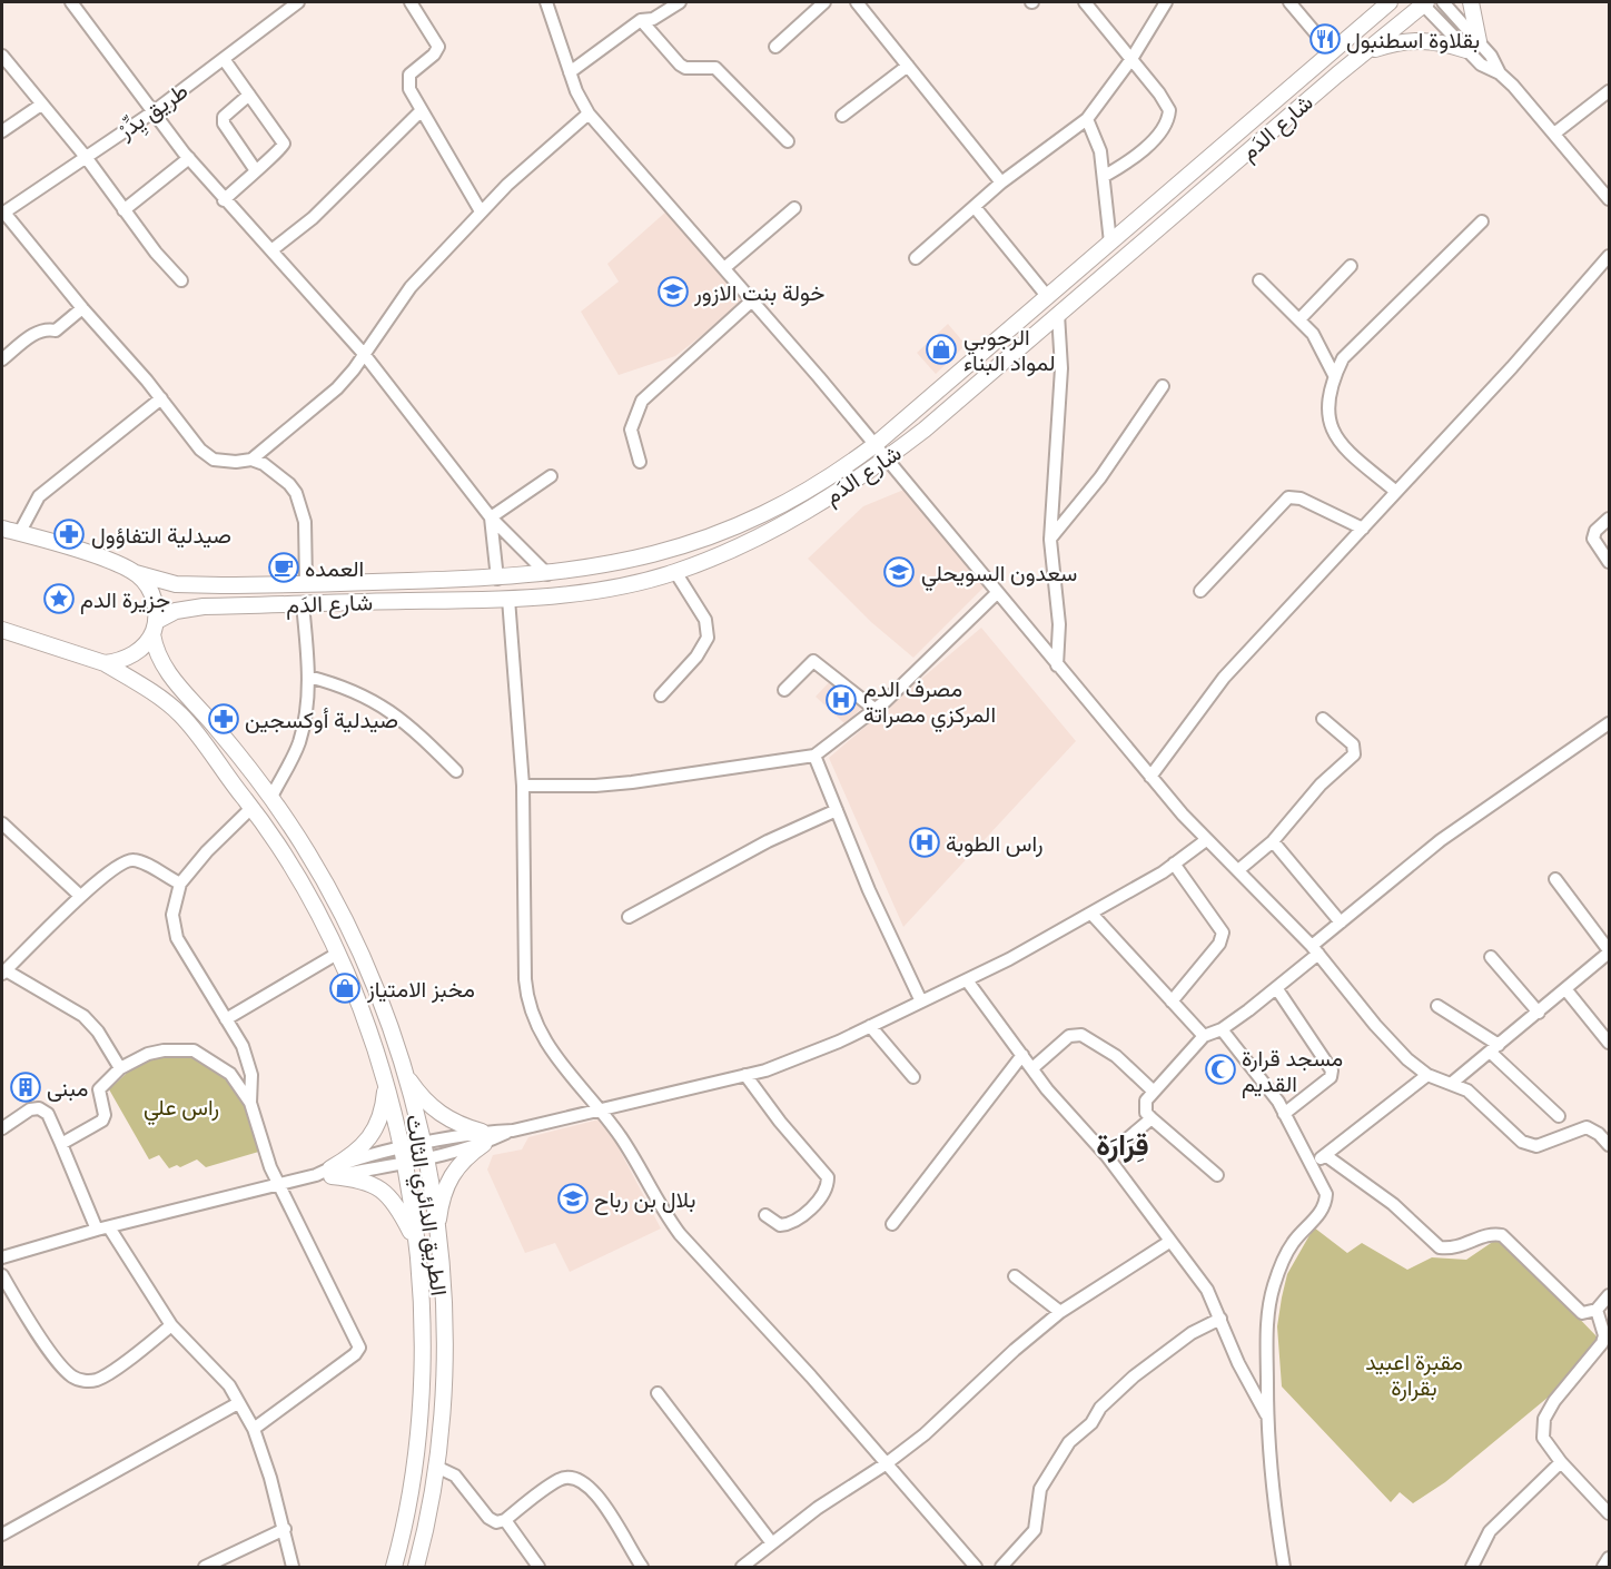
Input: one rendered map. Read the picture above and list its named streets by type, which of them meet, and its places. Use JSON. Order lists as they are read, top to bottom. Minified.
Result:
{"streets":{"main road":["شارع الدَم","الطريق الدائري الثالث"],"street":["طريق يِدِّرْ"]},"crossings":[["شارع الدَم","الطريق الدائري الثالث"]],"districts":["قِرَارَة"],"parks":["راس علي","مقبرة اعبيد بقرارة"],"places":{"restaurant":["بقلاوة اسطنبول"],"school or university":["خولة بنت الازور","سعدون السويحلي","بلال بن رباح"],"shop":["الرجوبي لمواد البناء","مخبز اﻻمتياز"],"pharmacy":["صيدلية التفاؤول","صيدلية أوكسجين"],"cafe":["العمده"],"place":["جزيرة الدم"],"hospital":["مصرف الدم المركزي مصراتة","راس الطوبة"],"mosque":["مسجد قرارة القديم"],"building":["مبنى"]}}
